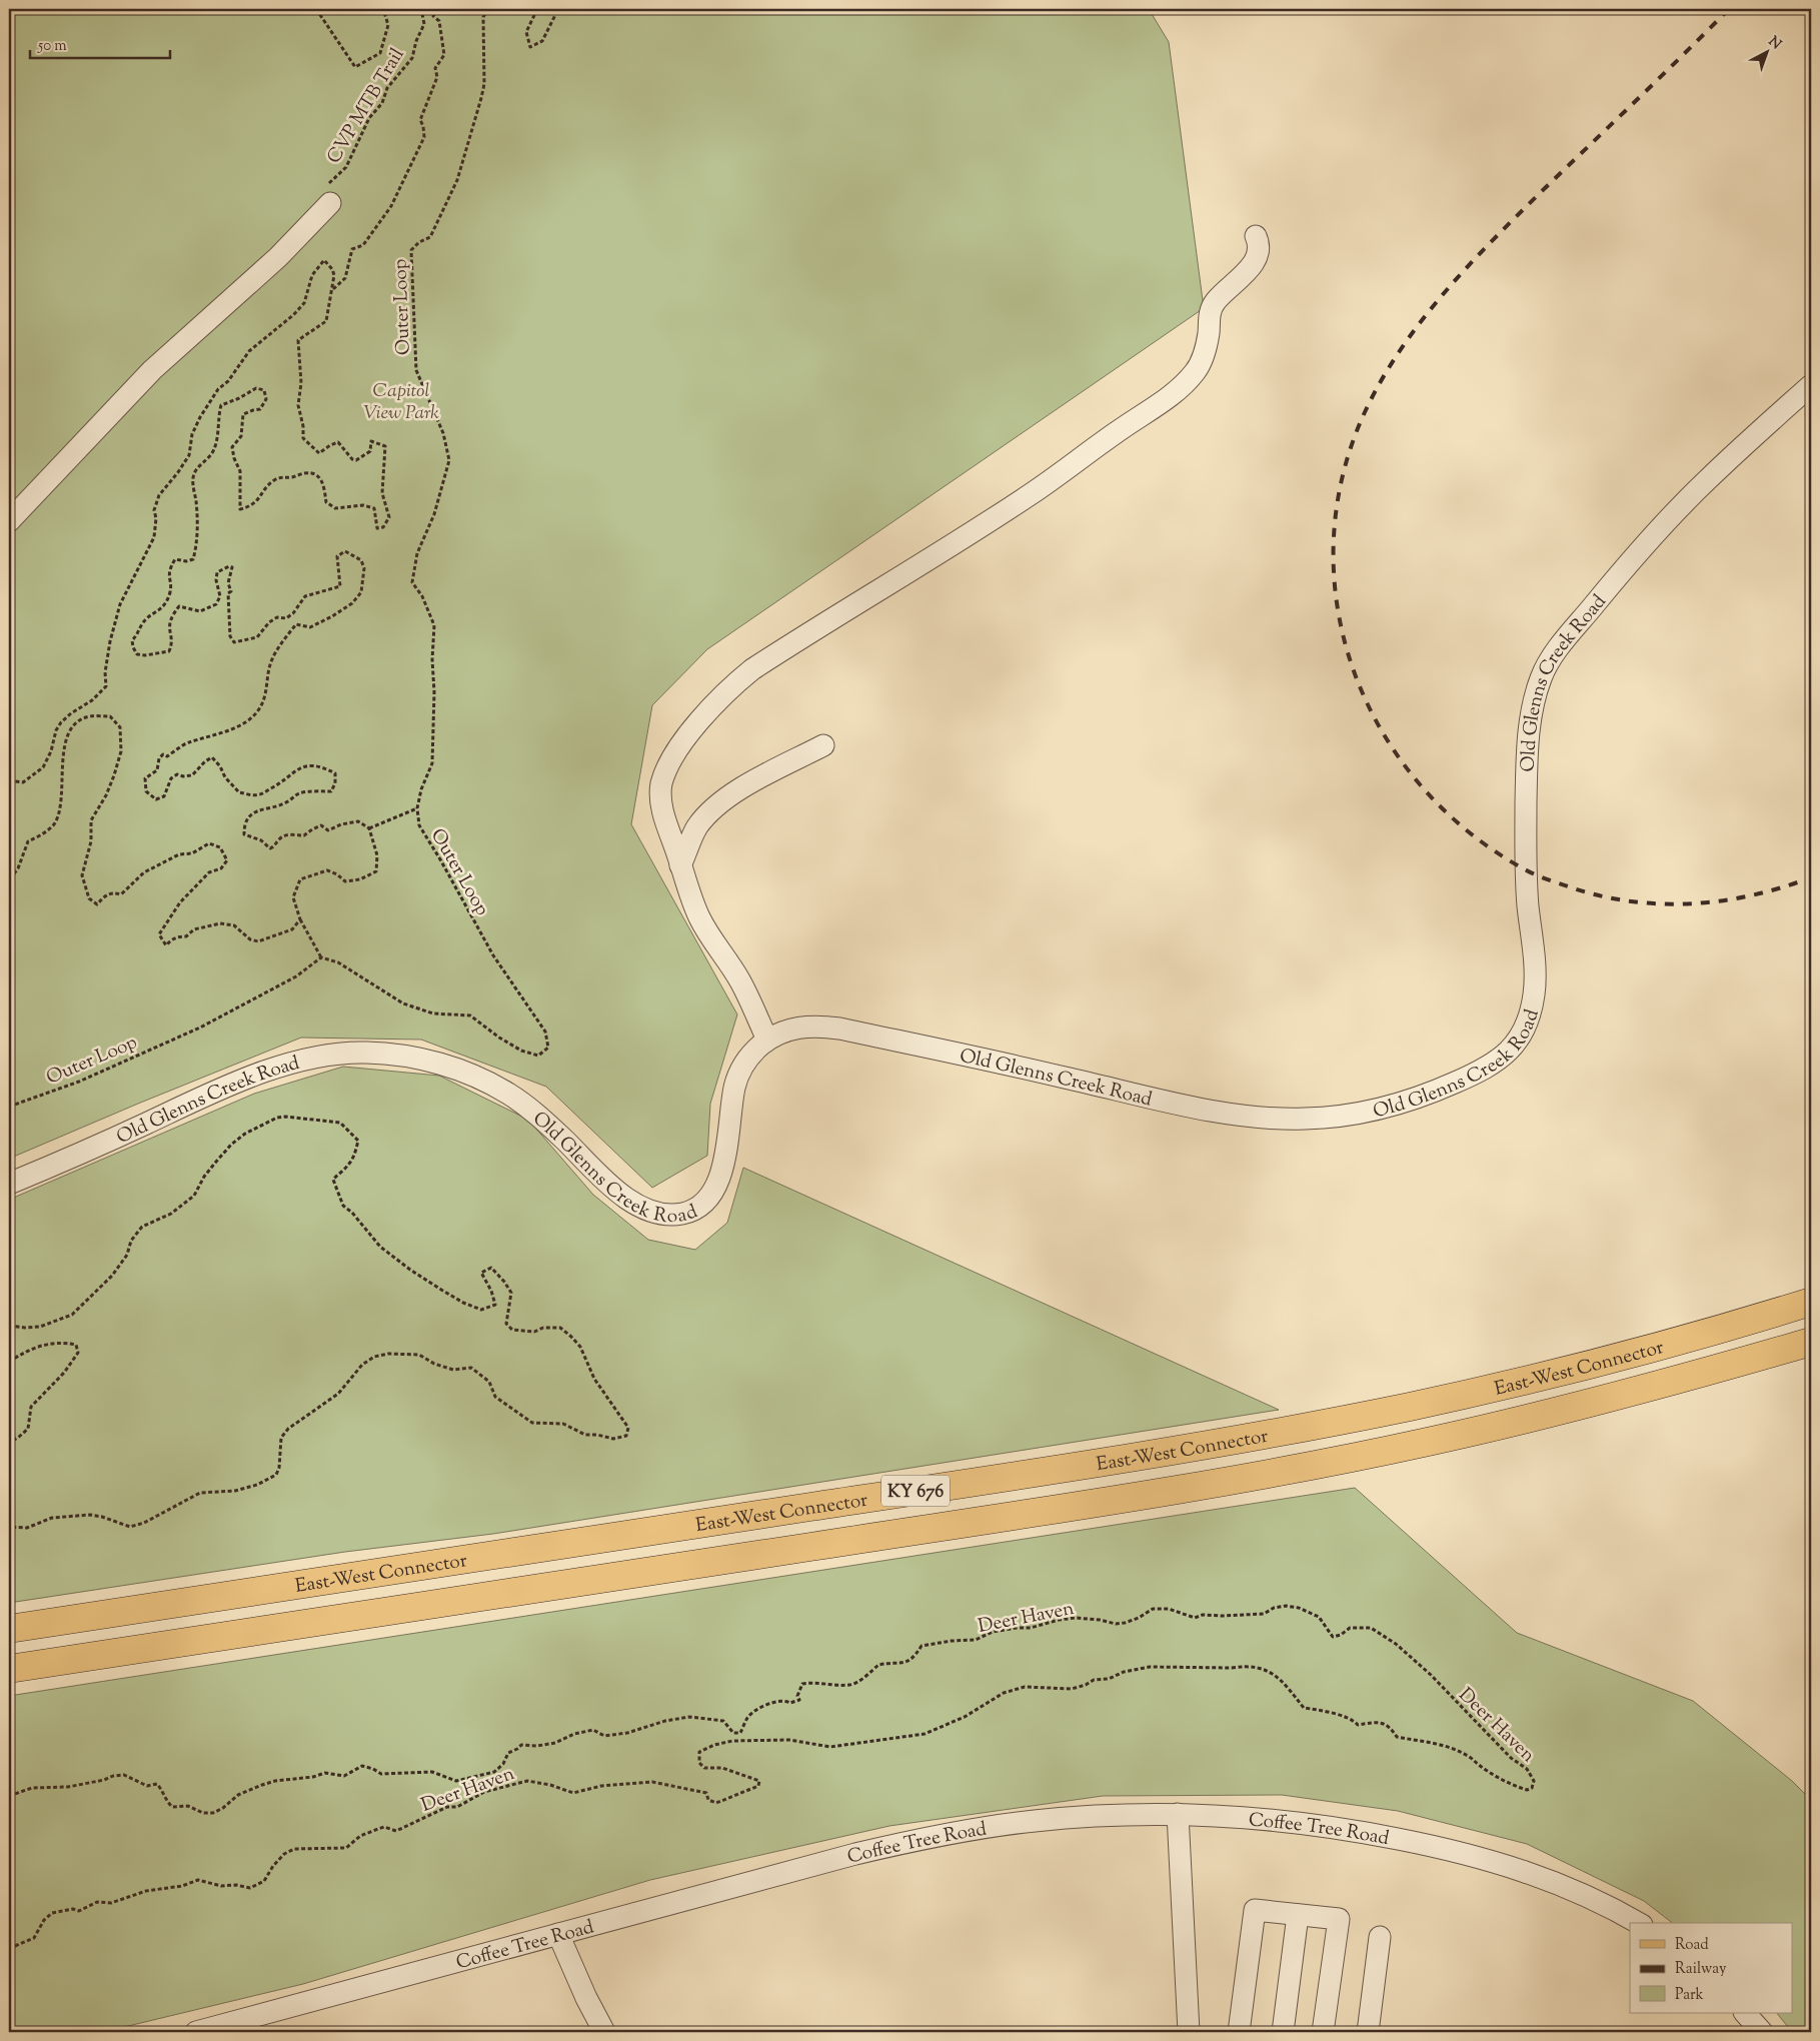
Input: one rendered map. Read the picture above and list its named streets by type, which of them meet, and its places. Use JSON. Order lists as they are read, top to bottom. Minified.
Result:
{"streets":{"main road":["East-West Connector","KY 676"],"street":["Old Glenns Creek Road","Coffee Tree Road"],"path":["CVP MTB Trail","Outer Loop","Deer Haven"]},"parks":["Capitol View Park"],"legend":["Road","Railway","Park"],"scale_bar":"50 m","north":"top right"}
